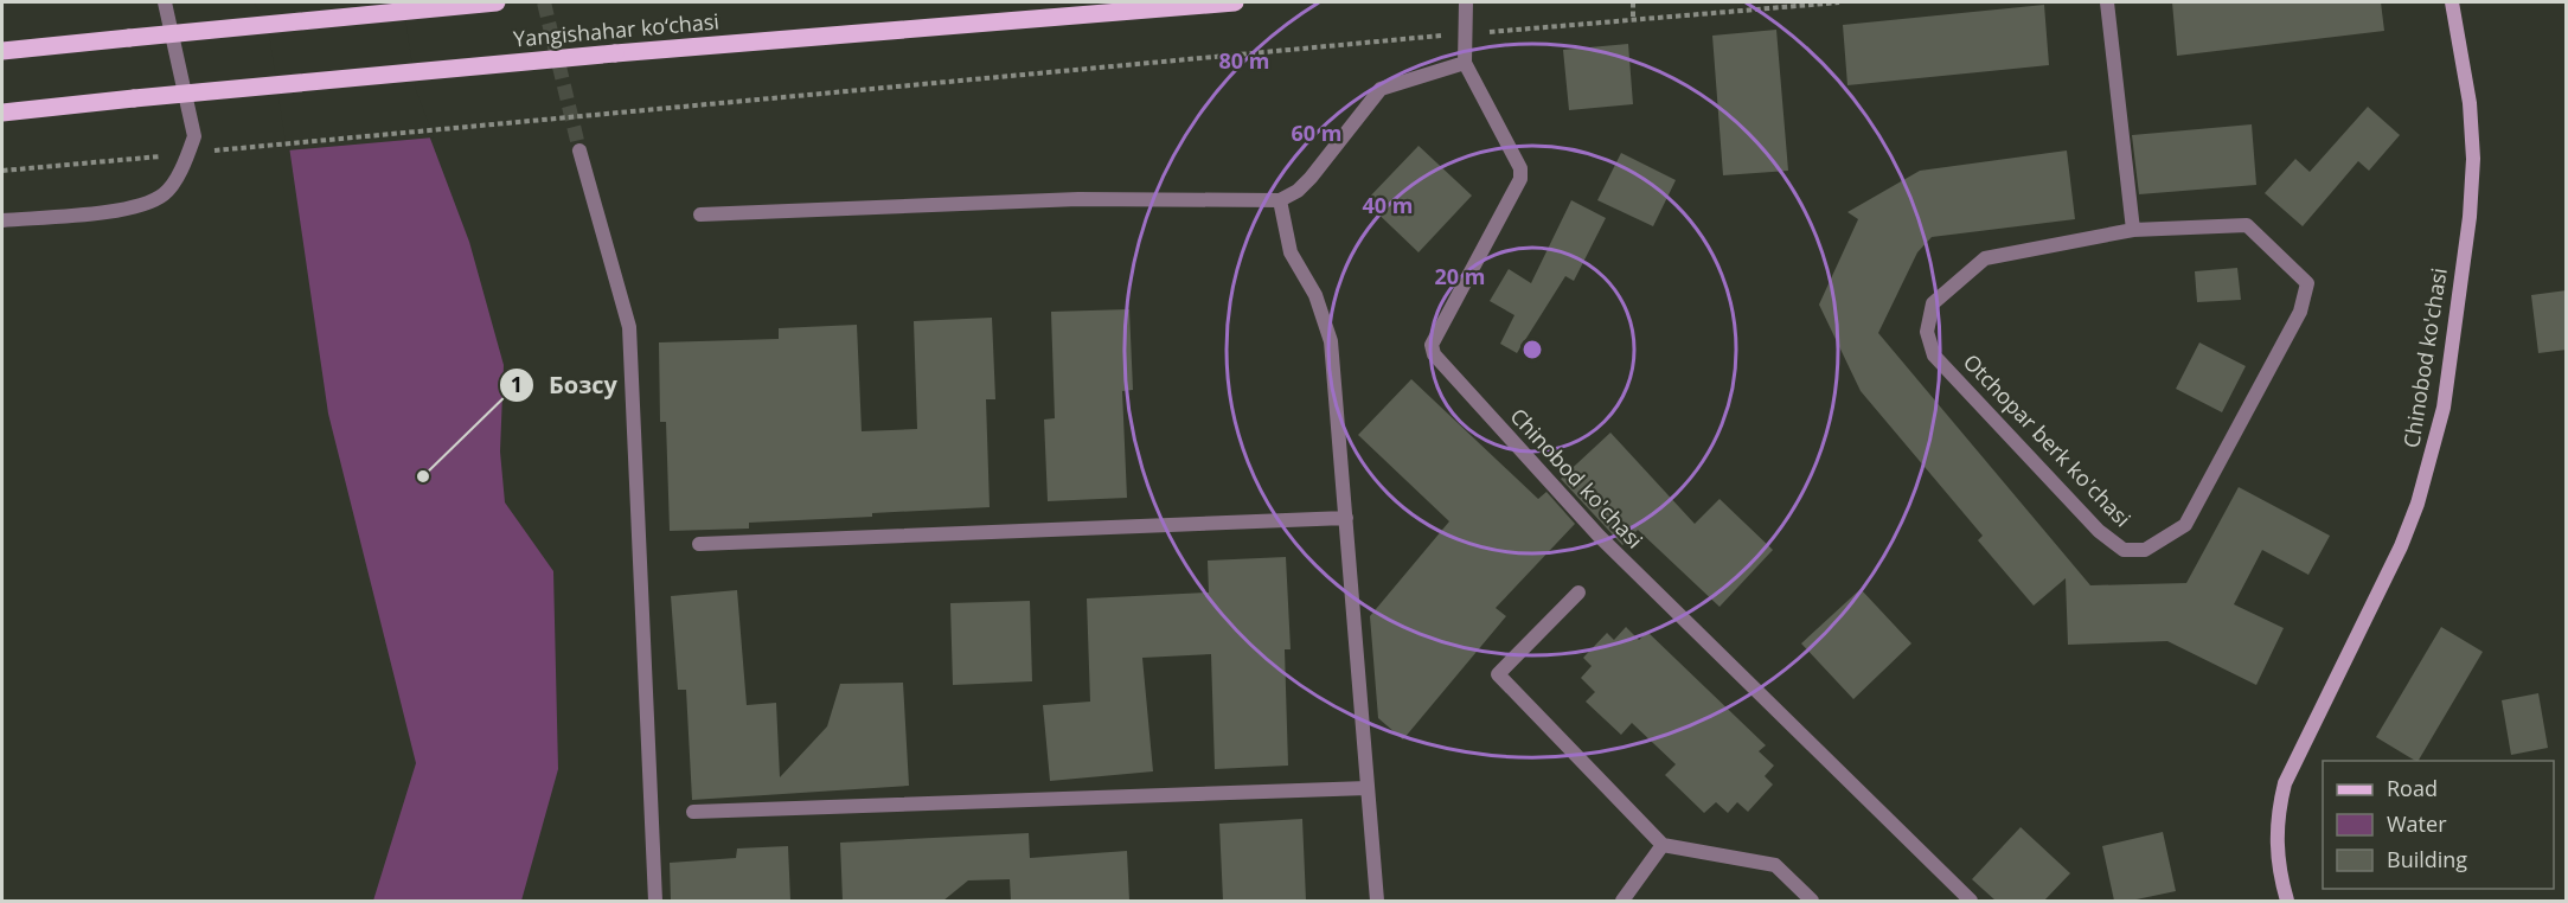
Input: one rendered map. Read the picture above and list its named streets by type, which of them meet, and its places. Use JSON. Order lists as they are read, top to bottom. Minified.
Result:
{"streets":{"main road":["Yangishahar ko‘chasi"],"street":["Chinobod ko'chasi","Otchopar berk ko'chasi"]},"places":["Бозсу"],"legend":["Road","Water","Building"],"rings":["80 m","60 m","40 m","20 m"]}
